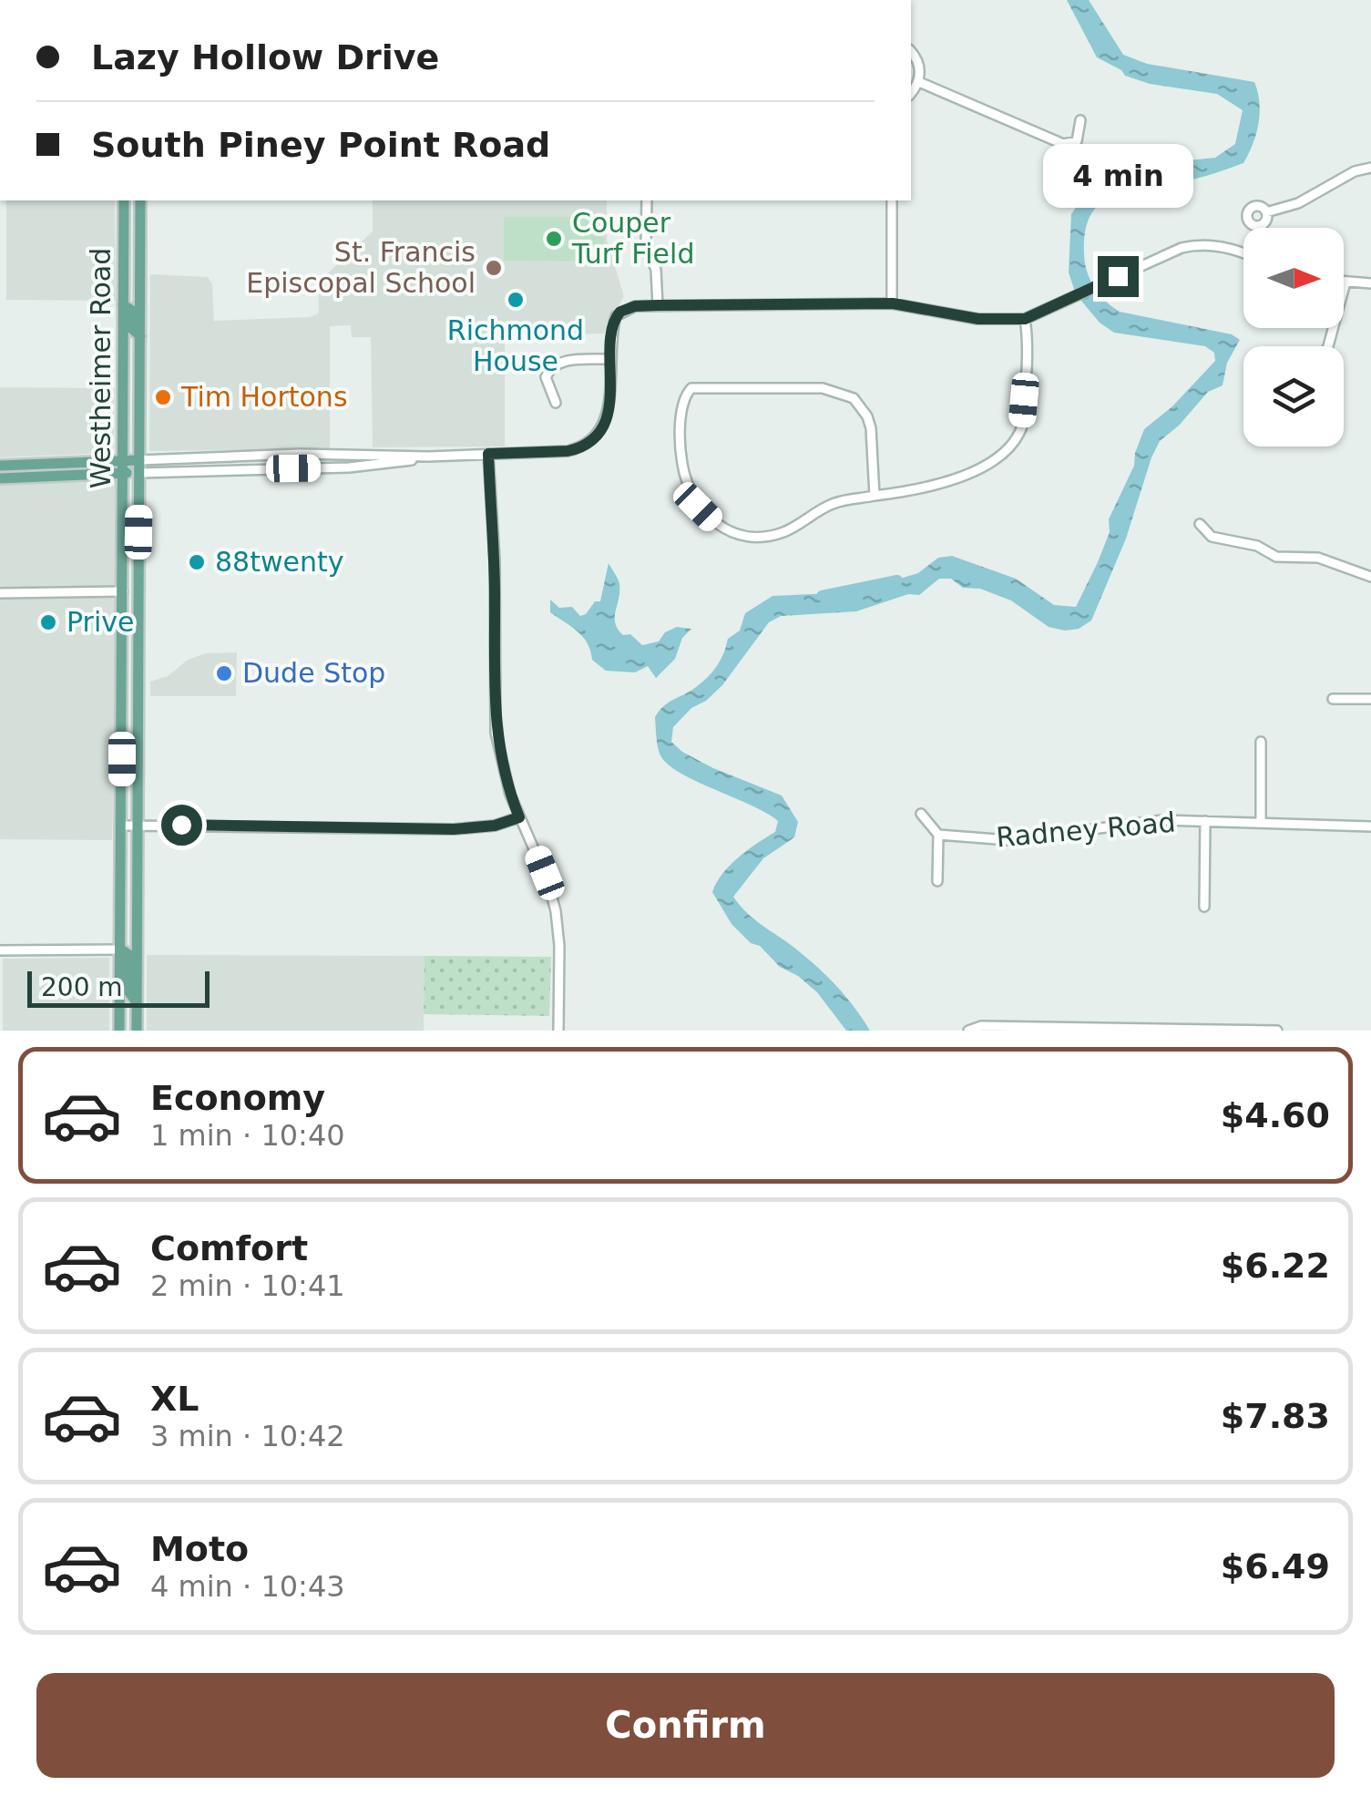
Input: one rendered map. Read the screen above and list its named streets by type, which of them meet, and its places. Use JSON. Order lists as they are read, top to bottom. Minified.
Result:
{"streets":{"main road":["Westheimer Road"],"street":["Radney Road"]},"places":["Couper Turf Field","St. Francis Episcopal School","Richmond House","Tim Hortons","88twenty","Prive","Dude Stop"],"scale_bar":"200 m","north":"right","page":{"banner":["Lazy Hollow Drive","South Piney Point Road"],"bubble":"4 min","scale":"200 m","list":[{"name":"Economy","note":"1 min · 10:40","value":"$4.60"},{"name":"Comfort","note":"2 min · 10:41","value":"$6.22"},{"name":"XL","note":"3 min · 10:42","value":"$7.83"},{"name":"Moto","note":"4 min · 10:43","value":"$6.49"}],"buttons":"Confirm"}}
